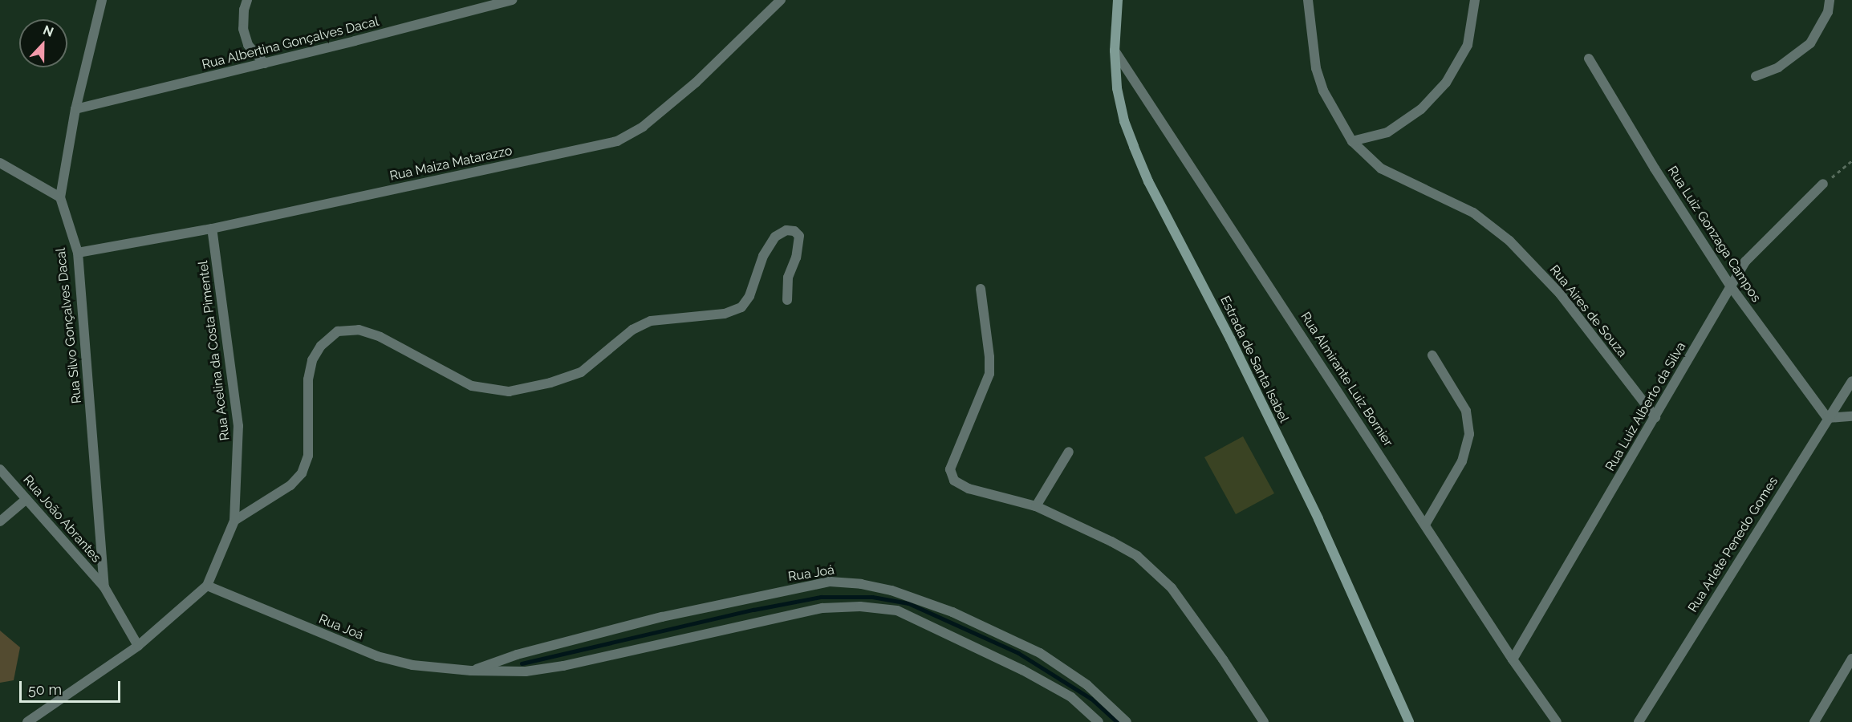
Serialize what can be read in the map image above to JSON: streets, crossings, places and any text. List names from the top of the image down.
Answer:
{
  "streets": {
    "main road": ["Estrada de Santa Isabel"],
    "street": [
      "Rua Albertina Gonçalves Dacal",
      "Rua Maiza Matarazzo",
      "Rua Luiz Gonzaga Campos",
      "Rua Aires de Souza",
      "Rua Silvo Gonçalves Dacal",
      "Rua Acelina da Costa Pimentel",
      "Rua Almirante Luiz Bornier",
      "Rua Luiz Alberto da Silva",
      "Rua João Abrantes",
      "Rua Arlete Penedo Gomes",
      "Rua Joá"
    ]
  },
  "crossings": [
    ["Rua Albertina Gonçalves Dacal", "Rua Silvo Gonçalves Dacal"],
    ["Rua Maiza Matarazzo", "Rua Silvo Gonçalves Dacal"],
    ["Rua Maiza Matarazzo", "Rua Acelina da Costa Pimentel"],
    ["Rua Luiz Gonzaga Campos", "Rua Luiz Alberto da Silva"],
    ["Rua Luiz Gonzaga Campos", "Rua Arlete Penedo Gomes"],
    ["Rua Aires de Souza", "Rua Luiz Alberto da Silva"],
    ["Rua Silvo Gonçalves Dacal", "Rua Acelina da Costa Pimentel"],
    ["Rua Silvo Gonçalves Dacal", "Rua João Abrantes"],
    ["Rua Acelina da Costa Pimentel", "Rua Joá"],
    ["Estrada de Santa Isabel", "Rua Almirante Luiz Bornier"],
    ["Rua Almirante Luiz Bornier", "Rua Luiz Alberto da Silva"]
  ],
  "scale_bar": "50 m",
  "north": "top"
}
